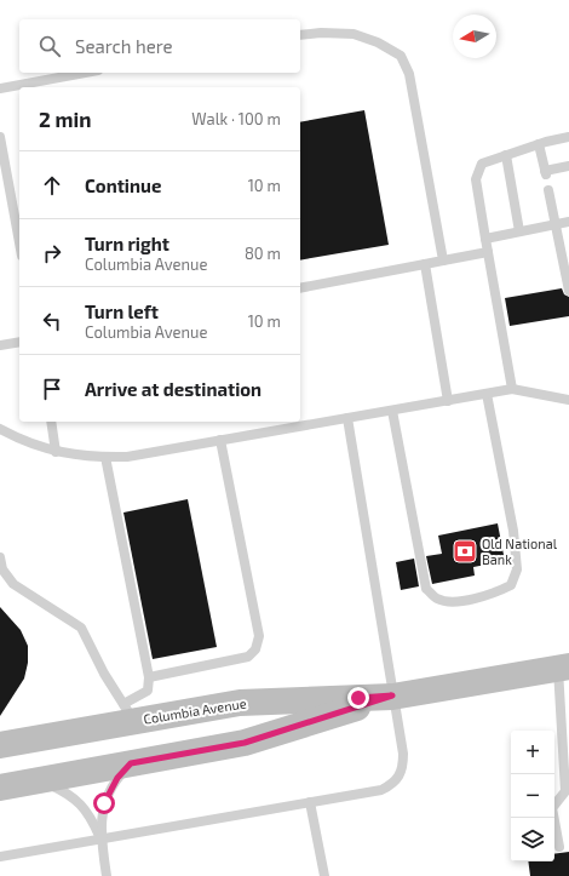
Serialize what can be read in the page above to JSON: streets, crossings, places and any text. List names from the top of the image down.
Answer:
{
  "streets": {
    "street": ["Columbia Avenue"]
  },
  "places": {
    "bank": ["Old National Bank"]
  },
  "north": "left",
  "page": {
    "search": "Search here",
    "heading": ["2 min", "Walk · 100 m"],
    "list": [
      ["Continue", "10 m"],
      ["Turn right", "Columbia Avenue", "80 m"],
      ["Turn left", "Columbia Avenue", "10 m"],
      "Arrive at destination"
    ],
    "map_buttons": ["+", "−"]
  }
}
